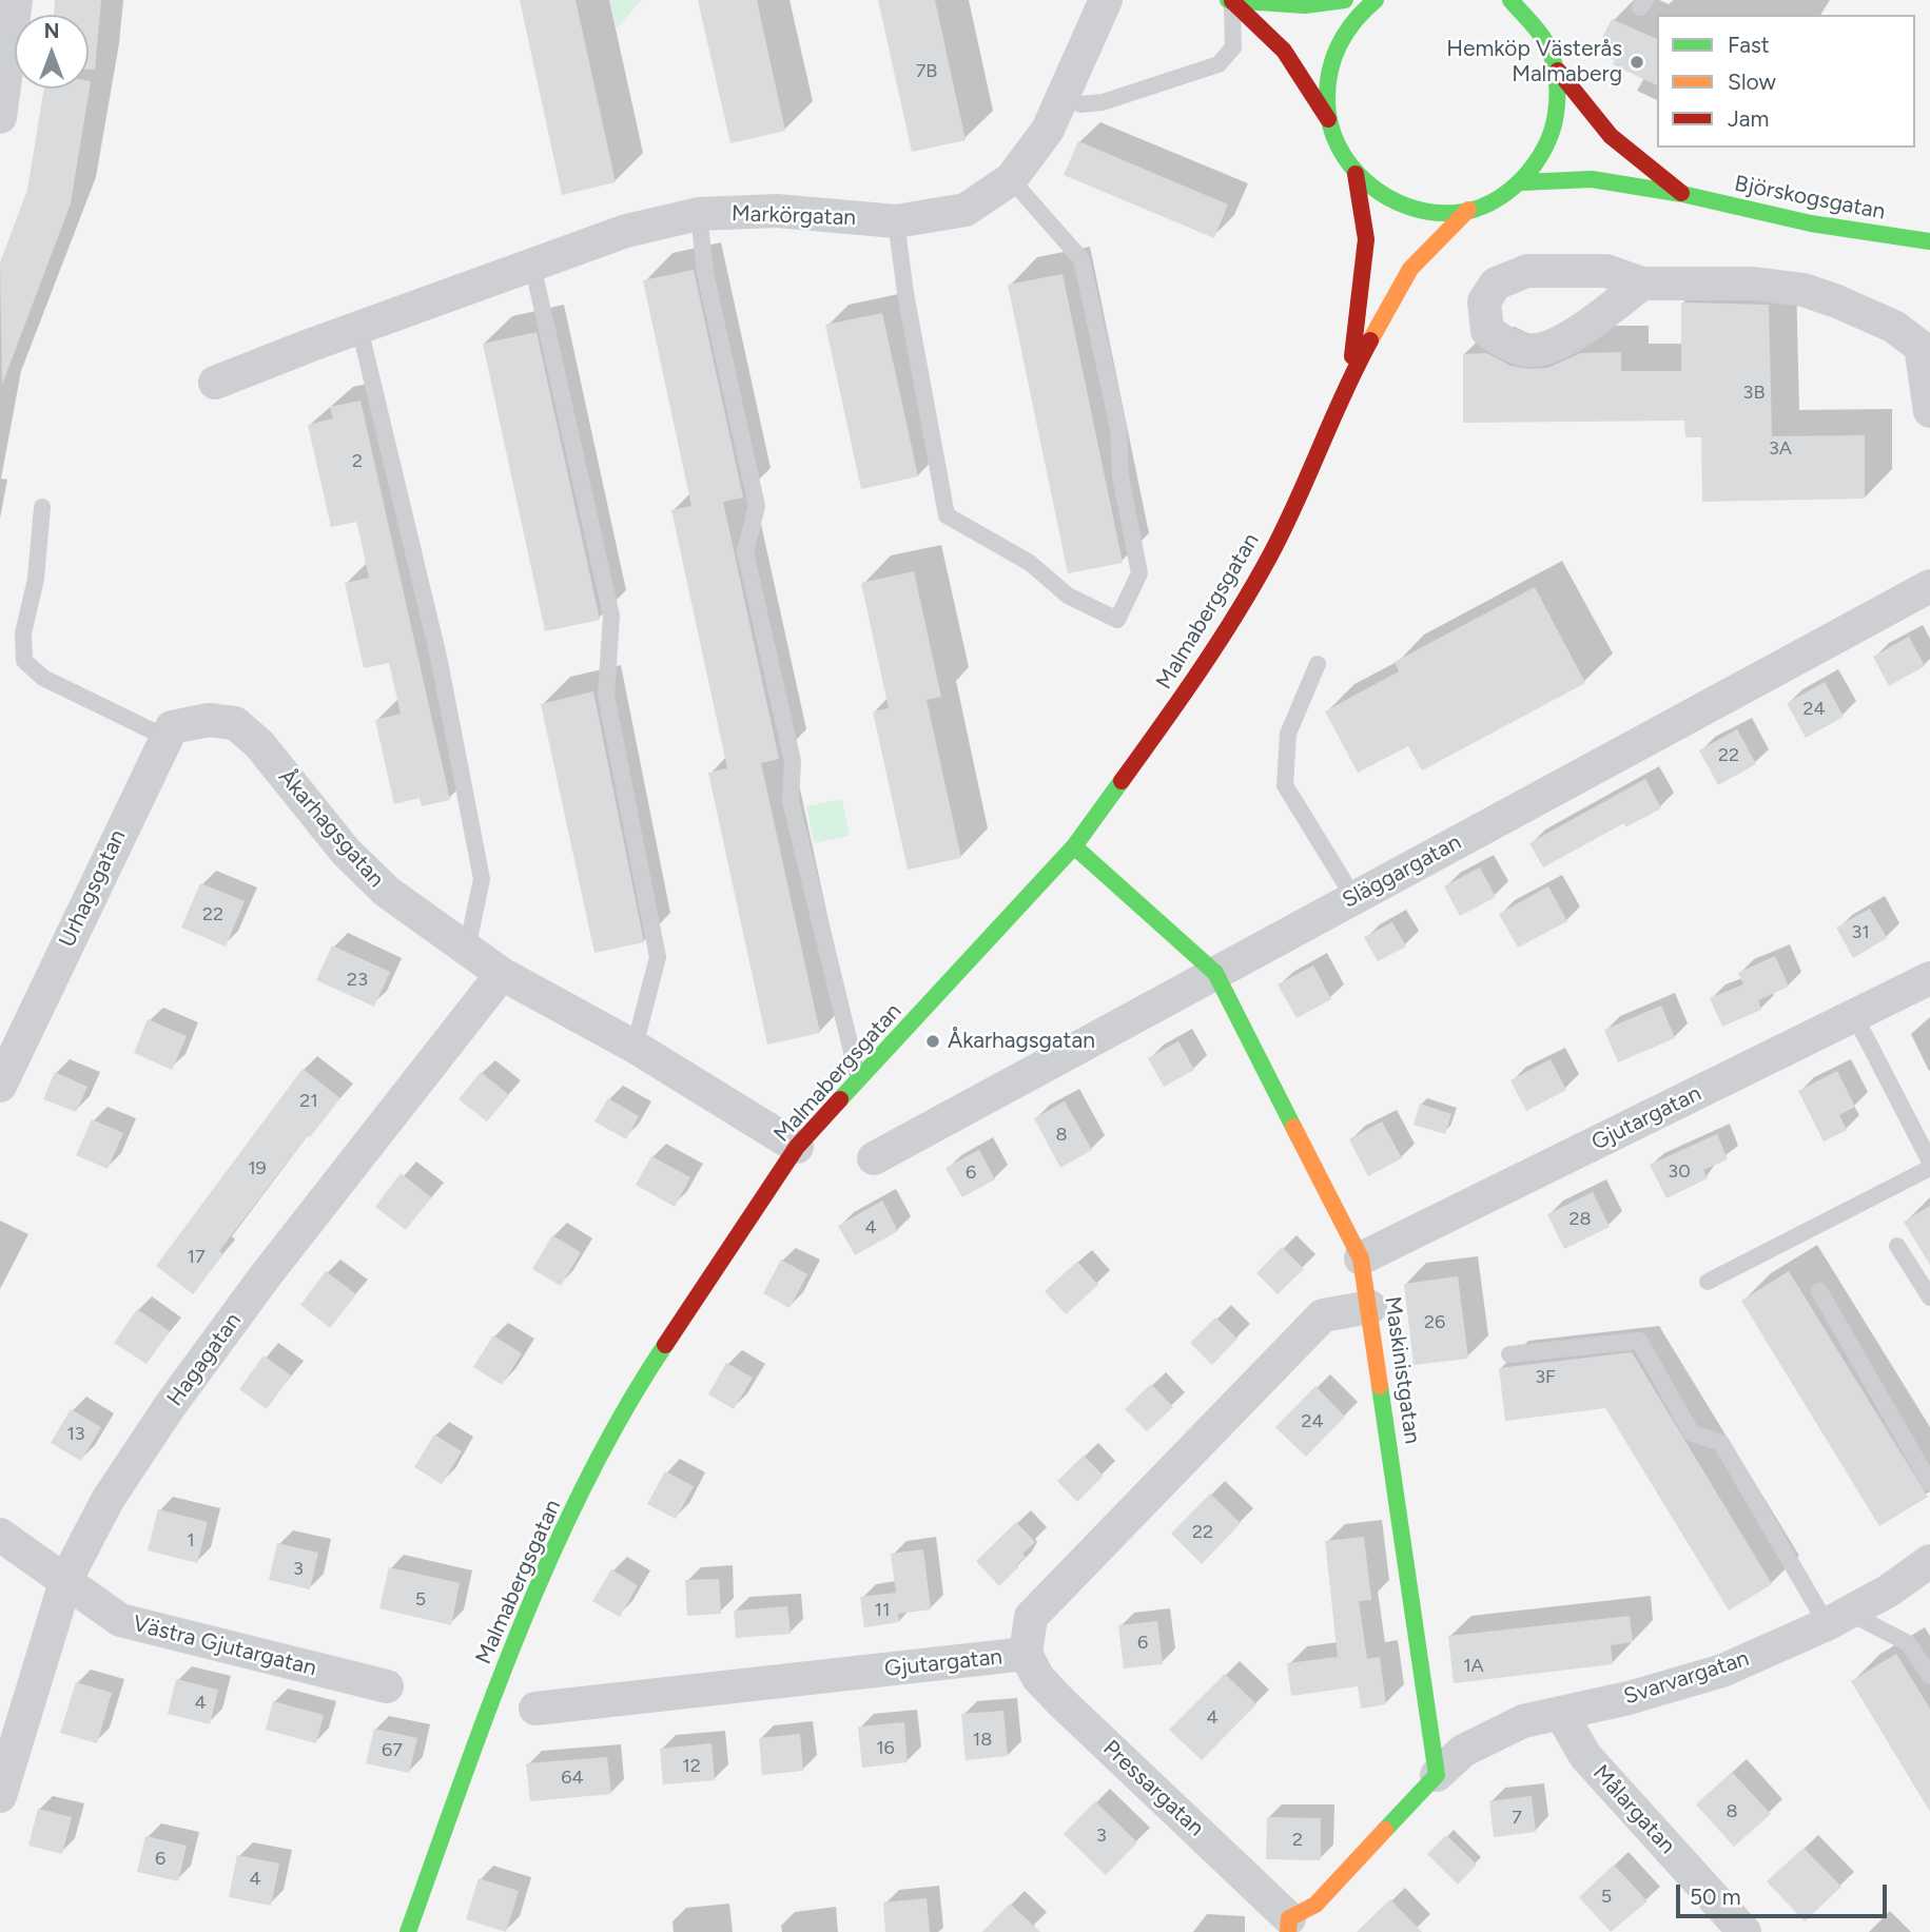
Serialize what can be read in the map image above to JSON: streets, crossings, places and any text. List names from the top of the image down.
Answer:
{
  "streets": {
    "main road": ["Björskogsgatan", "Malmabergsgatan", "Maskinistgatan"],
    "street": [
      "Markörgatan",
      "Åkarhagsgatan",
      "Släggargatan",
      "Urhagsgatan",
      "Gjutargatan",
      "Hagagatan",
      "Västra Gjutargatan",
      "Svarvargatan",
      "Pressargatan",
      "Målargatan"
    ]
  },
  "crossings": [
    ["Malmabergsgatan", "Åkarhagsgatan"],
    ["Malmabergsgatan", "Maskinistgatan"],
    ["Åkarhagsgatan", "Urhagsgatan"],
    ["Åkarhagsgatan", "Hagagatan"],
    ["Släggargatan", "Maskinistgatan"],
    ["Gjutargatan", "Maskinistgatan"],
    ["Gjutargatan", "Pressargatan"],
    ["Hagagatan", "Västra Gjutargatan"],
    ["Maskinistgatan", "Svarvargatan"],
    ["Svarvargatan", "Målargatan"]
  ],
  "places": ["Hemköp Västerås Malmaberg", "Åkarhagsgatan"],
  "house_numbers": [
    "7B",
    "3B",
    "3A",
    "2",
    "24",
    "22",
    "22",
    "31",
    "23",
    "21",
    "8",
    "19",
    "30",
    "6",
    "28",
    "4",
    "17",
    "26",
    "3F",
    "24",
    "13",
    "22",
    "1",
    "3",
    "5",
    "11",
    "6",
    "1A",
    "4",
    "4",
    "18",
    "16",
    "67",
    "12",
    "64",
    "8",
    "7",
    "3",
    "2",
    "6",
    "4",
    "5"
  ],
  "legend": ["Fast", "Slow", "Jam"],
  "scale_bar": "50 m",
  "north": "top"
}
